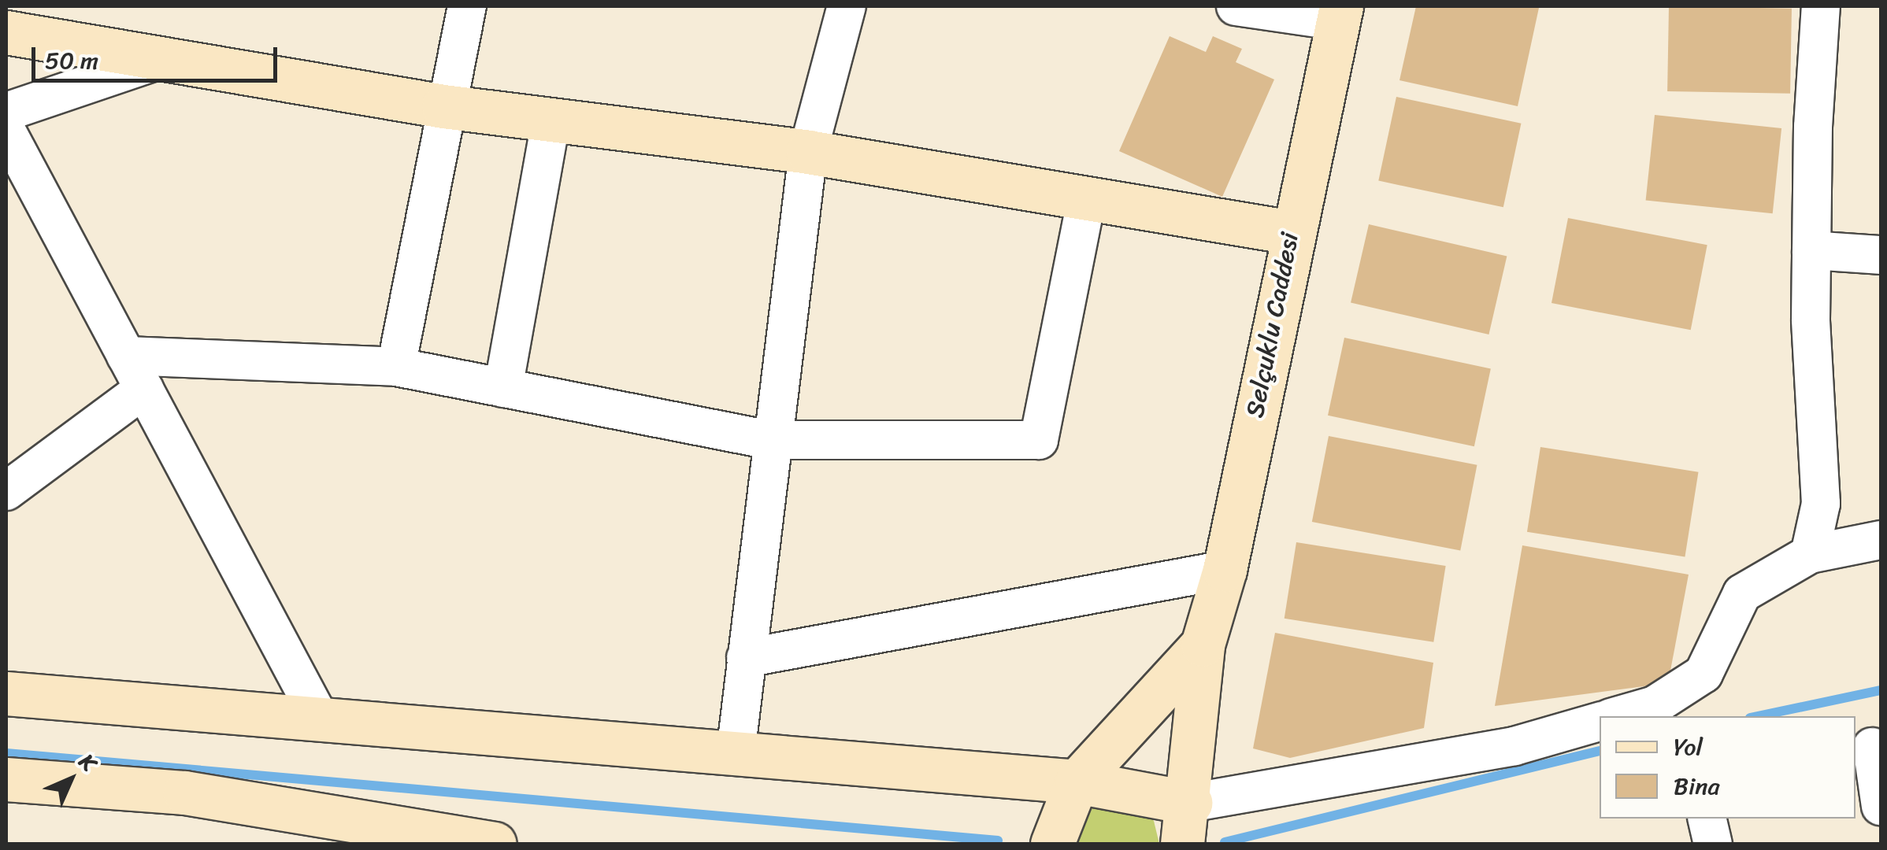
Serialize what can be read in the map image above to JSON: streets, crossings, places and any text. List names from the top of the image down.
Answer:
{
  "streets": {
    "main road": ["Selçuklu Caddesi"]
  },
  "legend": ["Yol", "Bina"],
  "scale_bar": "50 m",
  "north": "top right"
}
